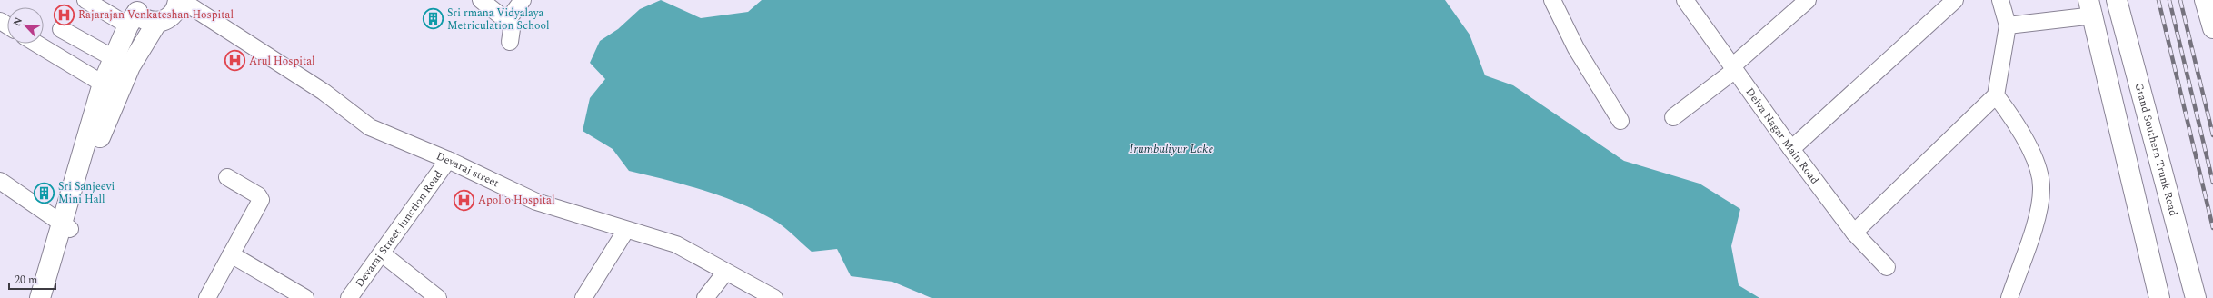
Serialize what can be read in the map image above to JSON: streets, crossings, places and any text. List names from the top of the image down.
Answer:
{
  "streets": {
    "main road": ["Grand Southern Trunk Road"],
    "street": ["Deiva Nagar Main Road", "Devaraj street", "Devaraj Street Junction Road"]
  },
  "crossings": [
    ["Devaraj street", "Devaraj Street Junction Road"]
  ],
  "water": ["Irumbuliyur Lake"],
  "places": {
    "hospital": ["Rajarajan Venkateshan Hospital", "Arul Hospital", "Apollo Hospital"],
    "building": ["Sri rmana Vidyalaya Metriculation School", "Sri Sanjeevi Mini Hall"]
  },
  "scale_bar": "20 m",
  "north": "top left"
}
